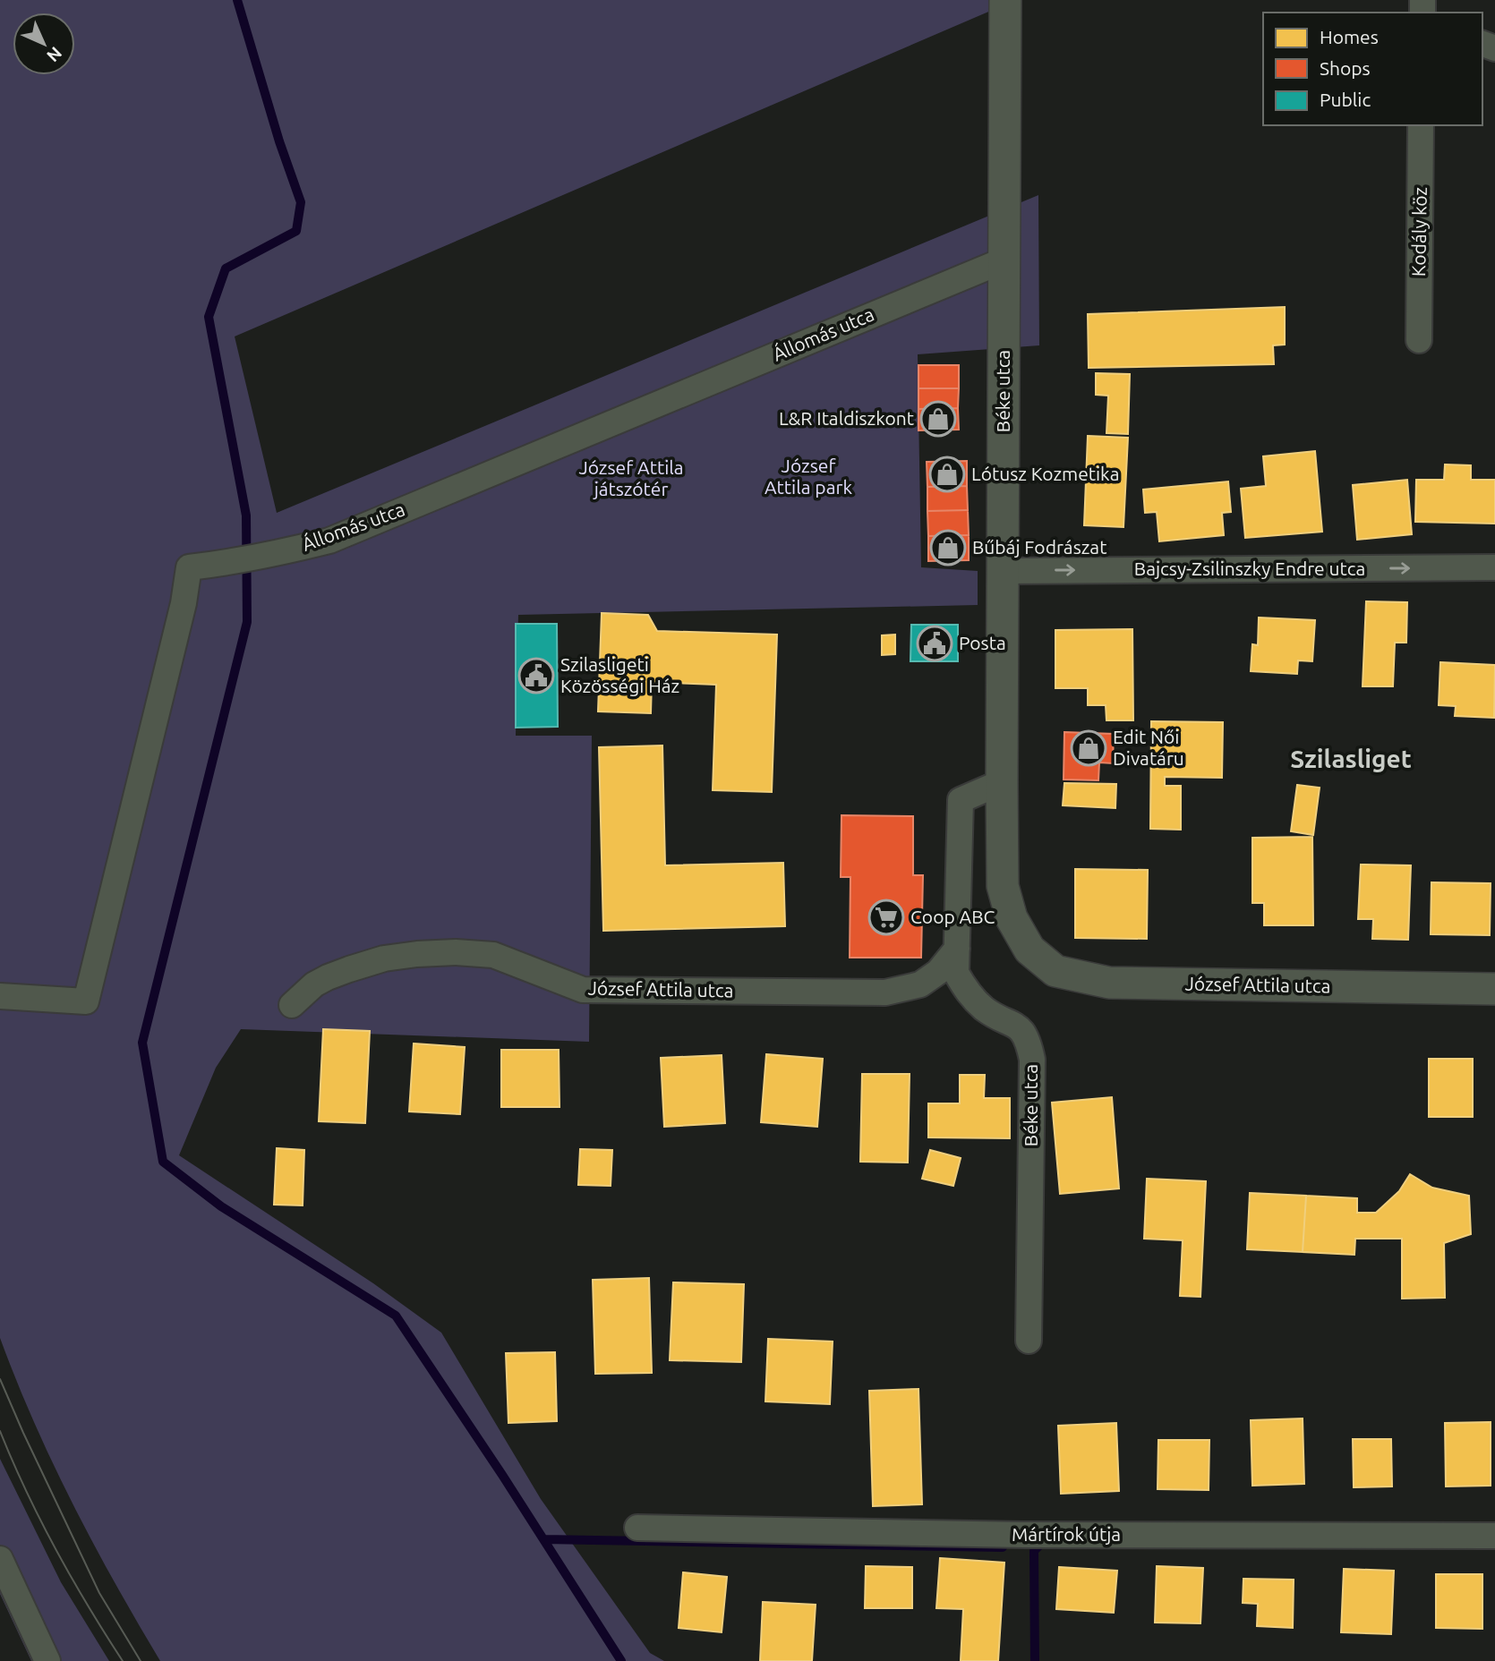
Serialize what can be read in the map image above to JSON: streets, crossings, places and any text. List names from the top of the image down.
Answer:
{
  "streets": {
    "street": [
      "Kodály köz",
      "Állomás utca",
      "Béke utca",
      "Bajcsy-Zsilinszky Endre utca",
      "József Attila utca",
      "Mártírok útja"
    ]
  },
  "crossings": [
    ["Állomás utca", "Béke utca"],
    ["Béke utca", "Bajcsy-Zsilinszky Endre utca"],
    ["Béke utca", "József Attila utca"]
  ],
  "one_way": ["Bajcsy-Zsilinszky Endre utca"],
  "districts": ["Szilasliget"],
  "parks": ["József Attila park", "József Attila játszótér"],
  "places": {
    "shop": [
      "L&R Italdiszkont",
      "Lótusz Kozmetika",
      "Bűbáj Fodrászat",
      "Edit Női Divatáru"
    ],
    "public building": ["Posta", "Szilasligeti Közösségi Ház"],
    "supermarket": ["Coop ABC"]
  },
  "legend": ["Homes", "Shops", "Public"],
  "north": "bottom right"
}
